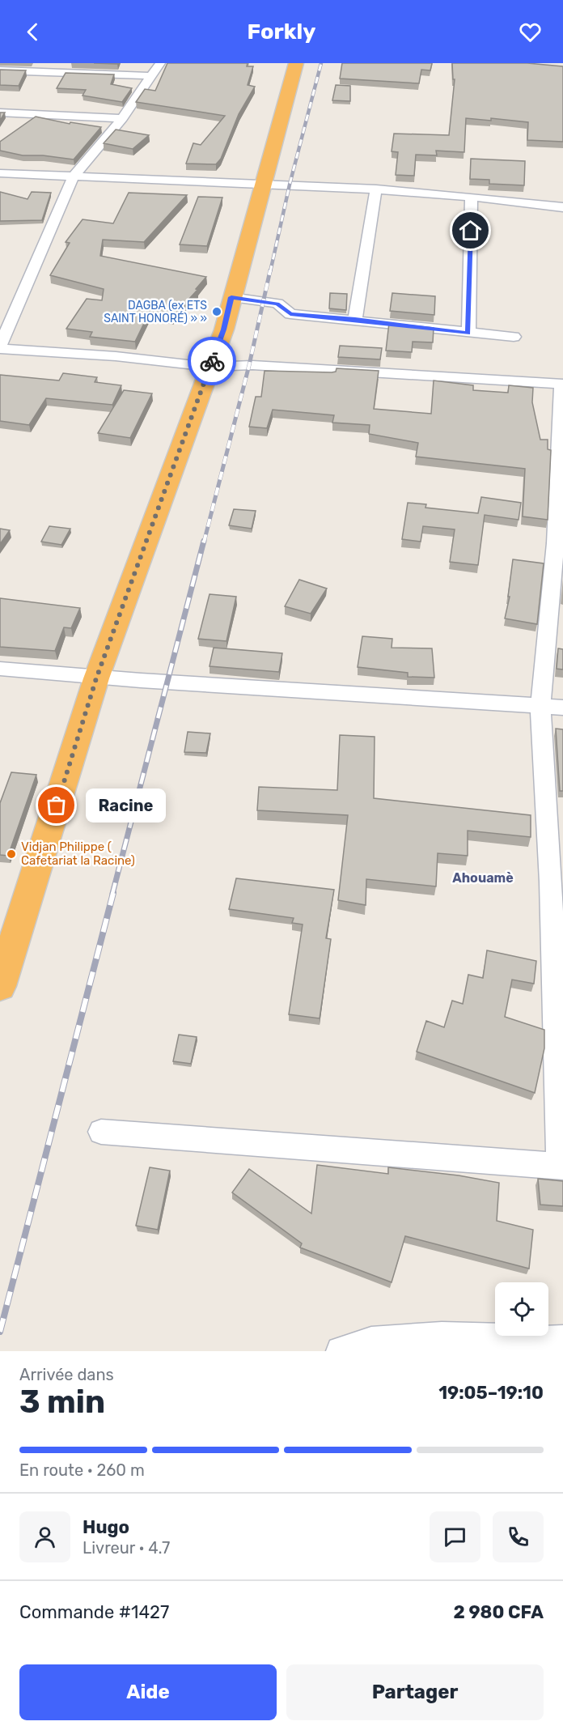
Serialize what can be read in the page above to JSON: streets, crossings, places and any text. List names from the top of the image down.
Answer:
{
  "districts": ["Ahouamè"],
  "places": ["DAGBA (ex ETS SAINT HONORÉ) » »", "Racine", "Vidjan Philippe ( Cafetariat la Racine)"],
  "page": {
    "header": "Forkly",
    "bubble": "Racine",
    "heading": ["3 min", "Arrivée dans", "19:05–19:10"],
    "panel": [
      "Hugo",
      "Livreur · 4.7",
      "Commande #1427",
      "2 980 CFA"
    ],
    "bar": "En route · 260 m",
    "buttons": ["Aide", "Partager"]
  }
}
